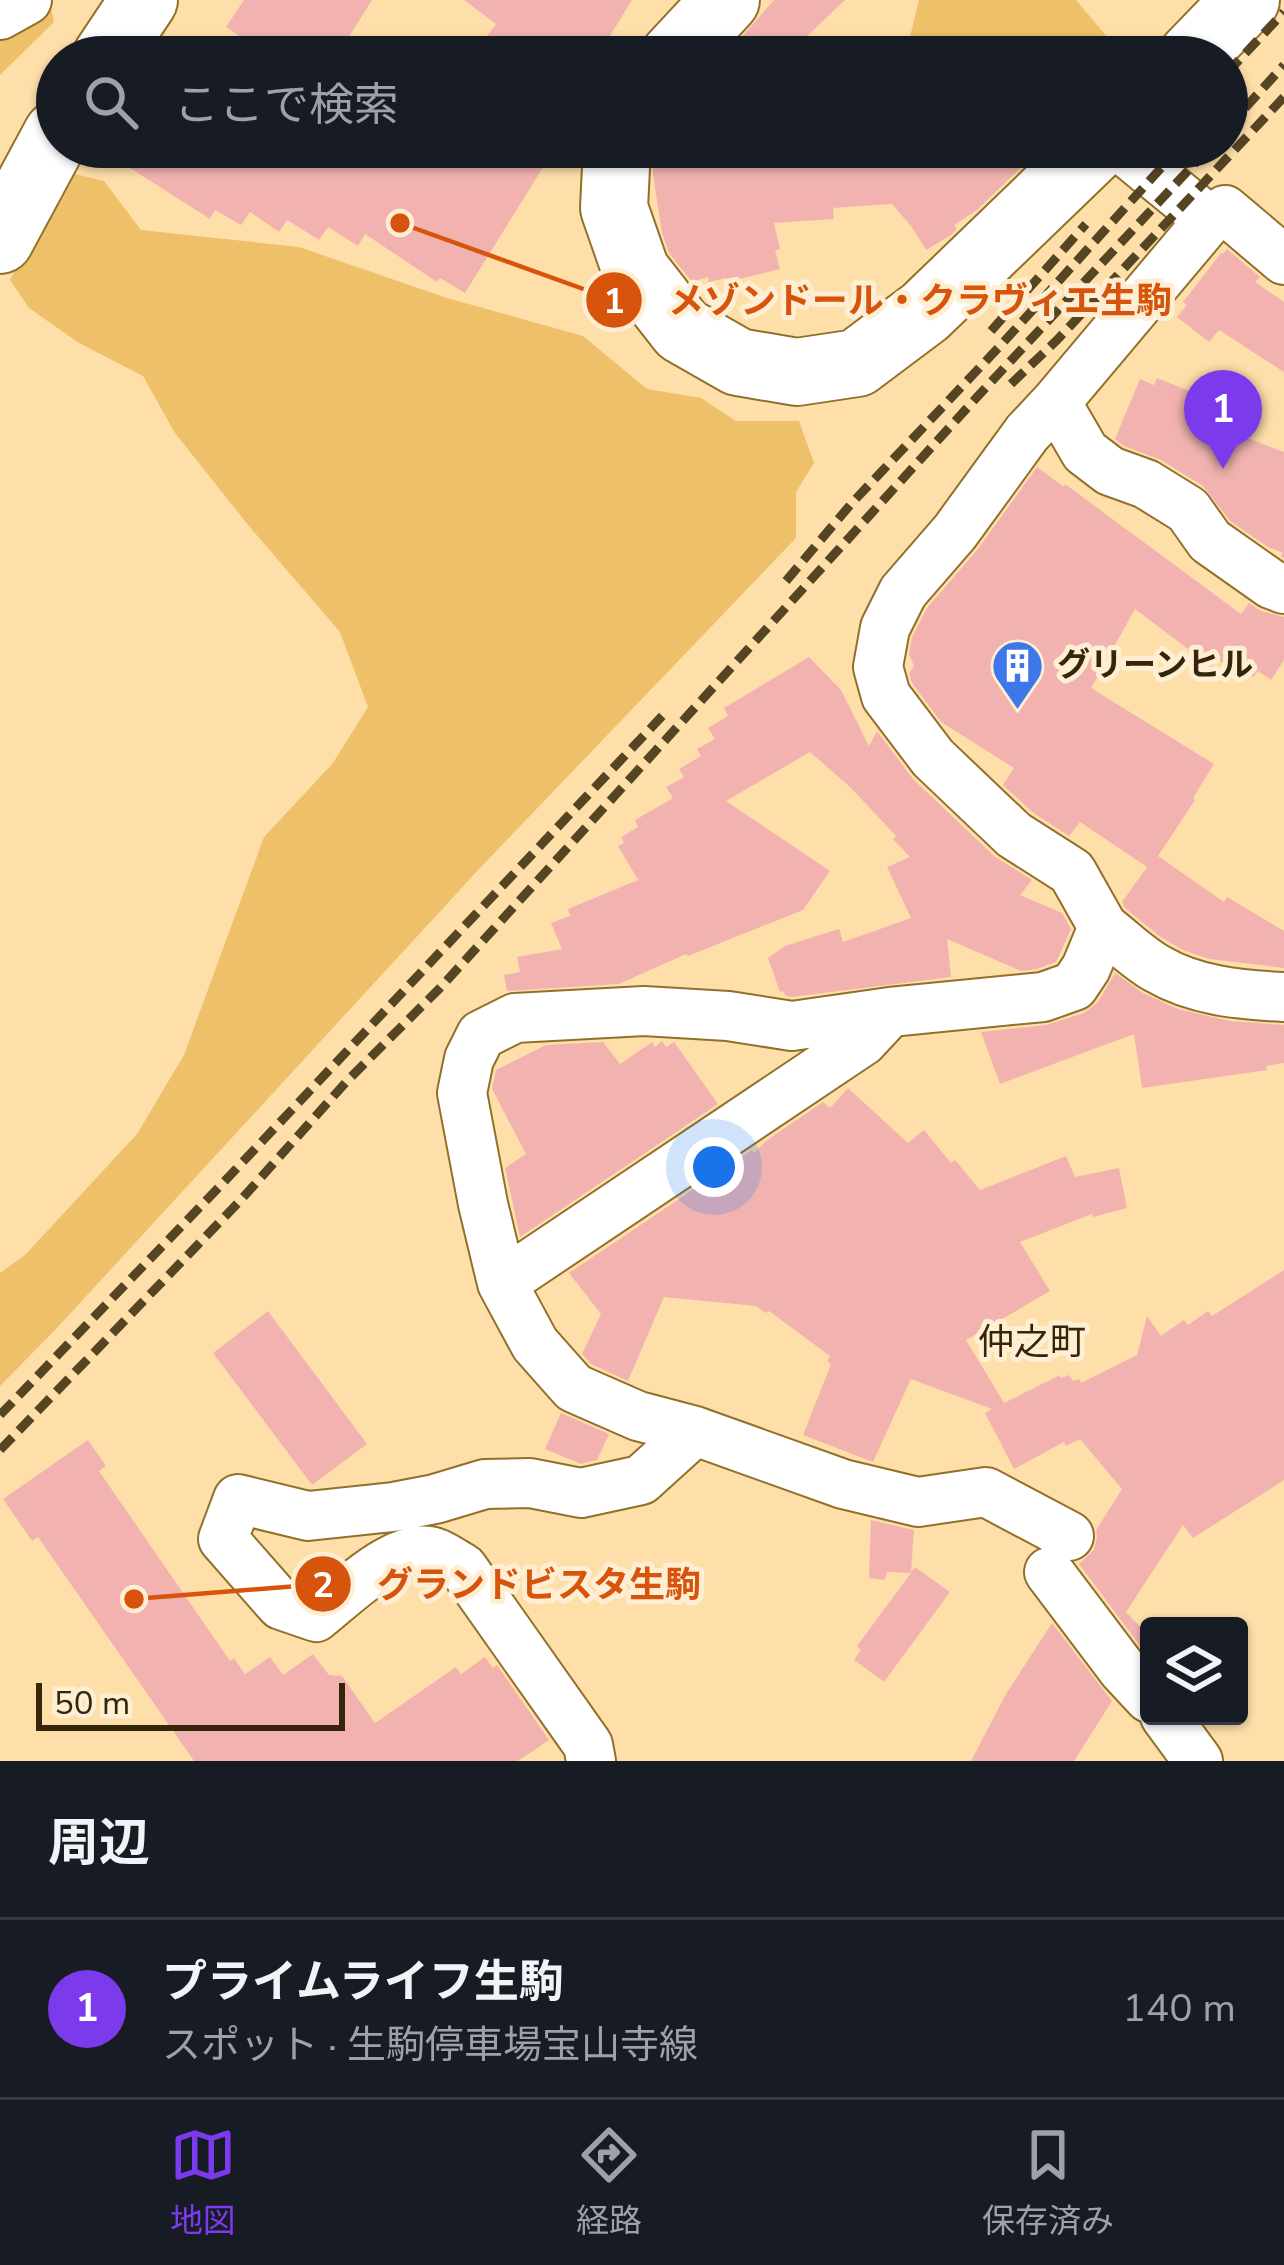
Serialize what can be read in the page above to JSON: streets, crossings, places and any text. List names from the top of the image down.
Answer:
{
  "districts": ["仲之町"],
  "places": {
    "other": ["メゾンドール・クラヴィエ生駒", "グランドビスタ生駒"],
    "building": ["グリーンヒル"]
  },
  "scale_bar": "50 m",
  "page": {
    "search": "ここで検索",
    "pins": "1",
    "scale": "50 m",
    "heading": "周辺",
    "list": [
      {
        "mark": "1",
        "name": "プライムライフ生駒",
        "note": "スポット · 生駒停車場宝山寺線",
        "value": "140 m"
      }
    ],
    "nav": ["地図", "経路", "保存済み"]
  }
}
